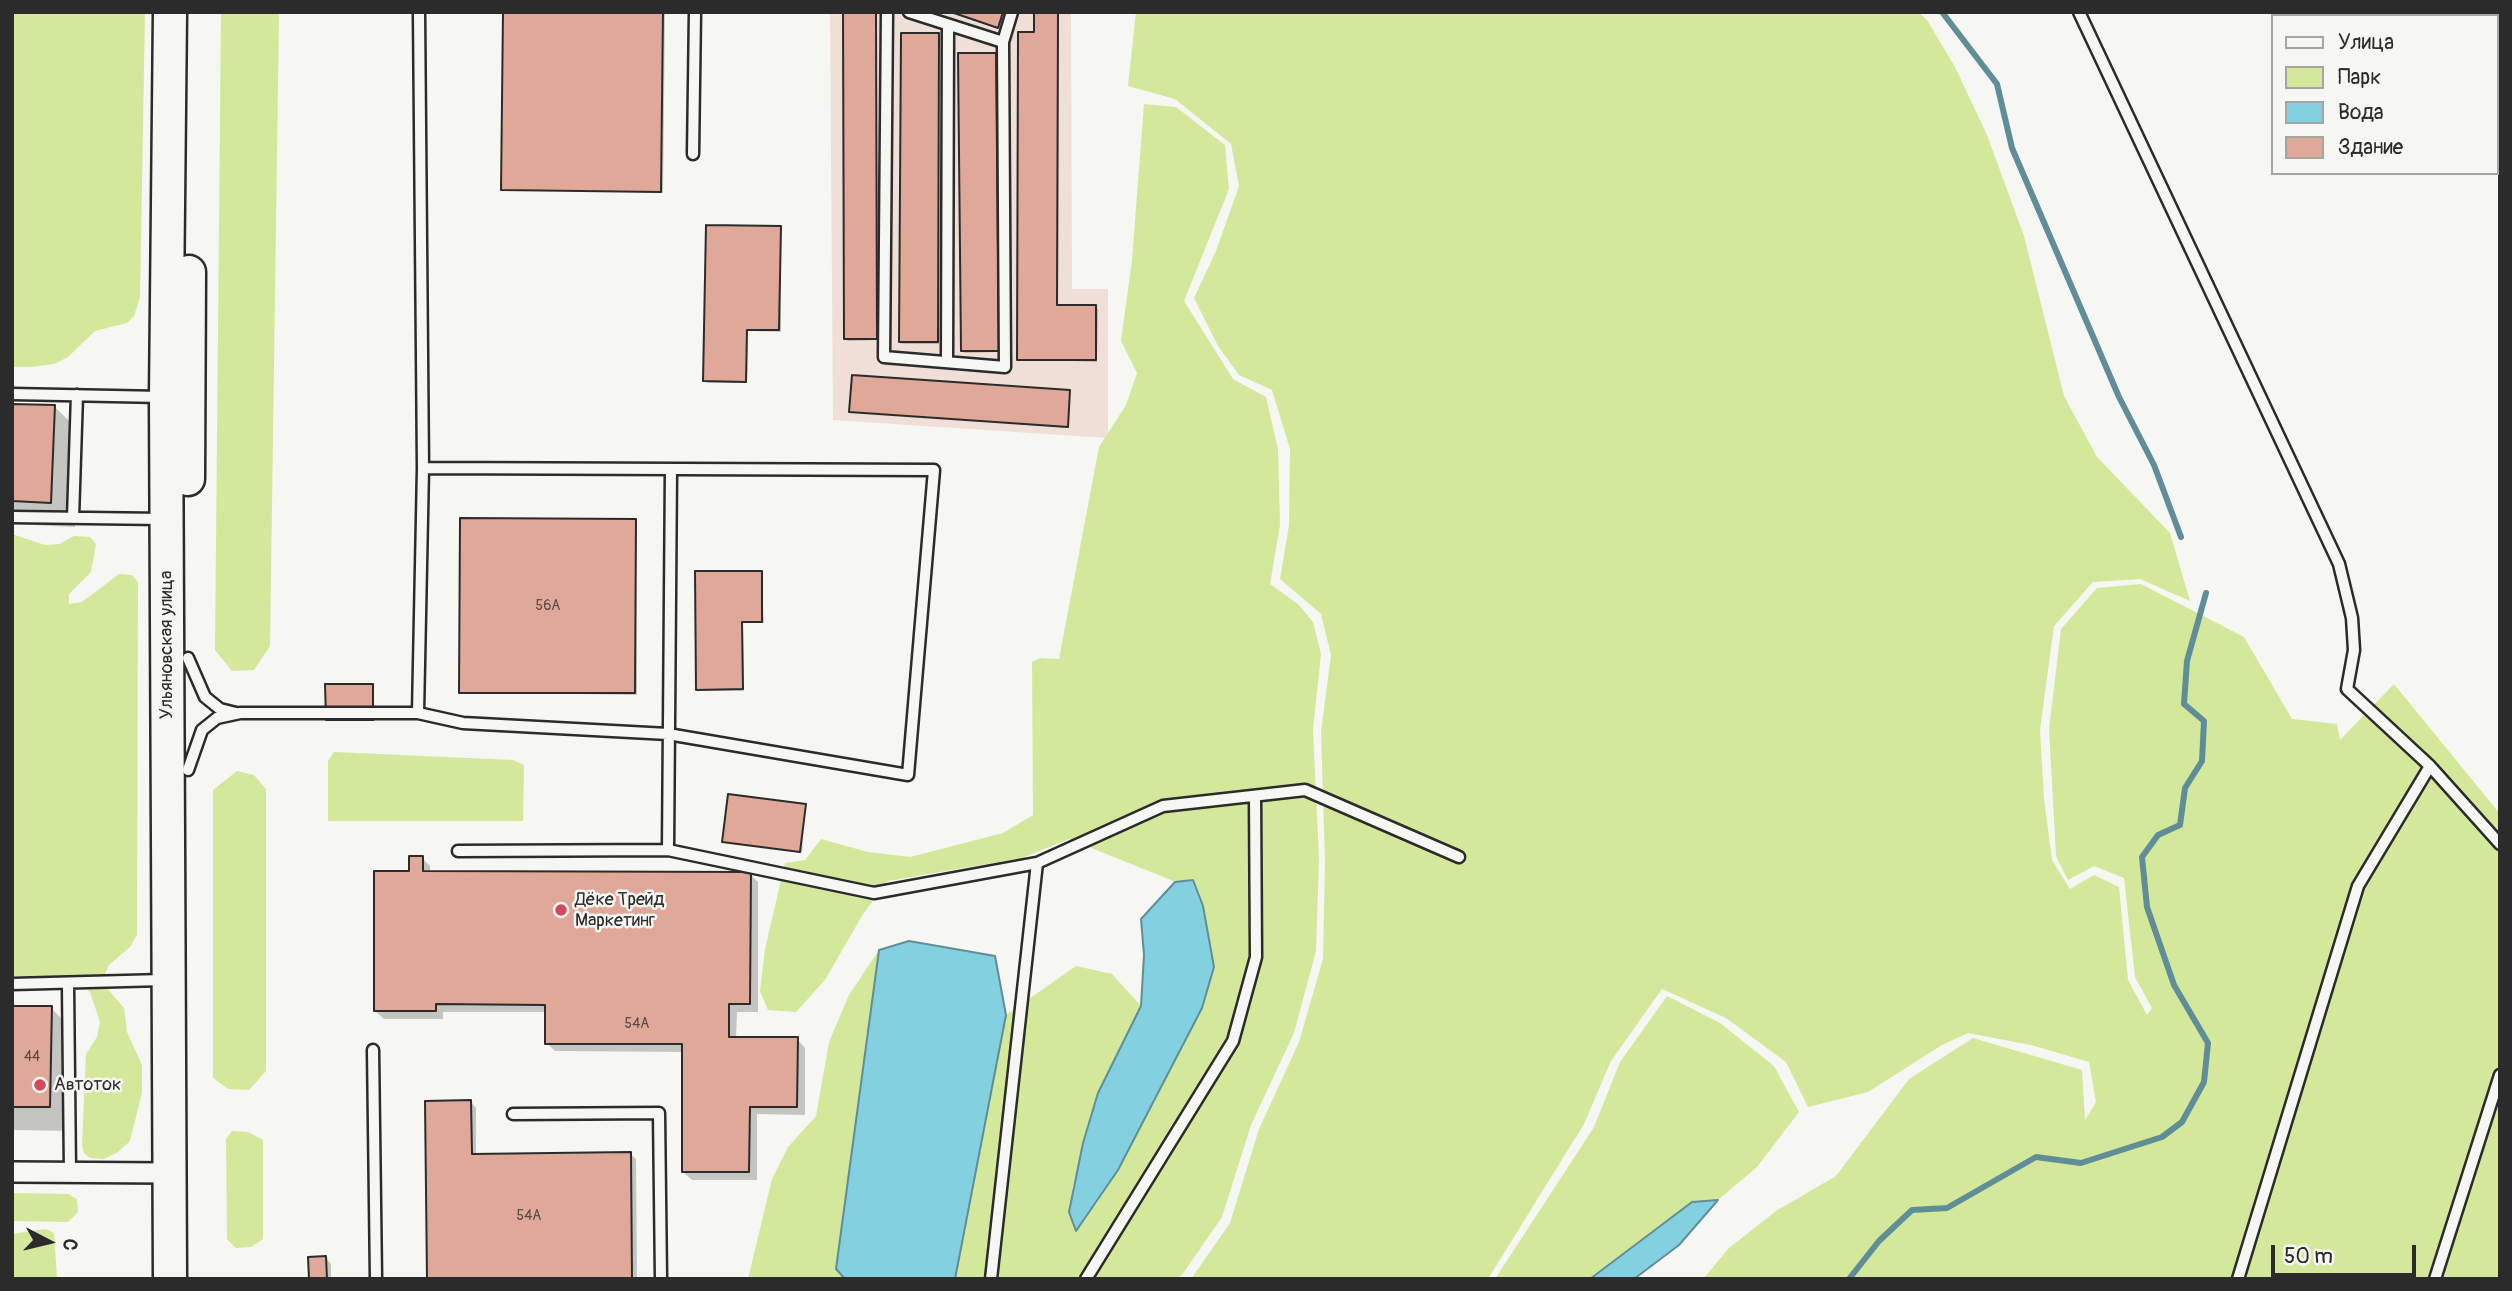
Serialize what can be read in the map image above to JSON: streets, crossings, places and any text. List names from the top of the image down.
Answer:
{
  "streets": {
    "highway": ["Ульяновская улица"]
  },
  "places": ["Дёке Трейд Маркетинг", "Автоток"],
  "house_numbers": [
    "56А",
    "54А",
    "44",
    "54А"
  ],
  "legend": [
    "Улица",
    "Парк",
    "Вода",
    "Здание"
  ],
  "scale_bar": "50 m",
  "north": "right"
}
